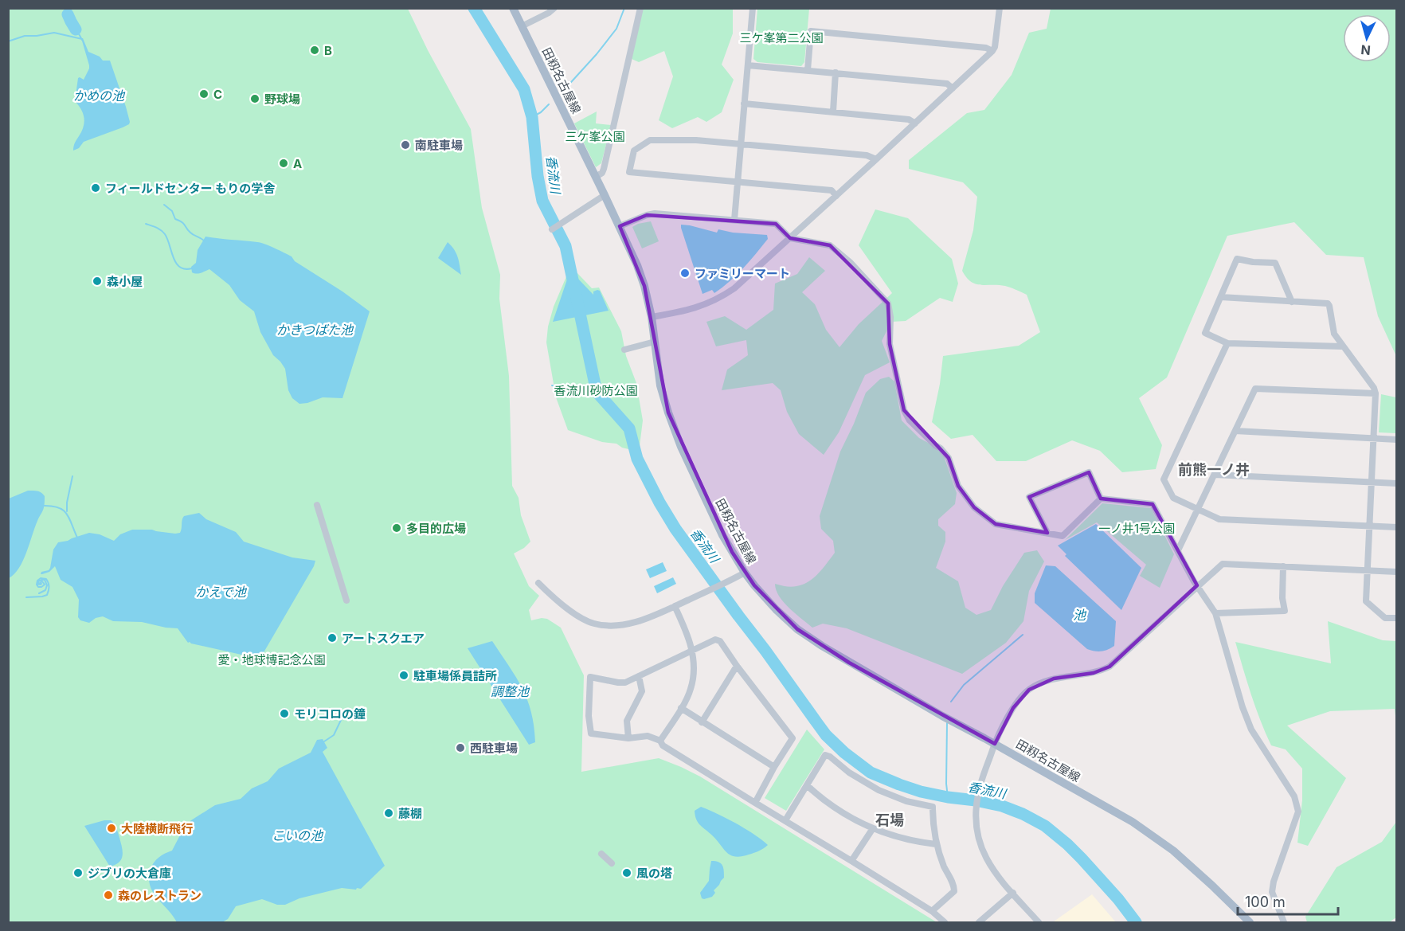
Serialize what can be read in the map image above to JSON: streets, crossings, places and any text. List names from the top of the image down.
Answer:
{
  "streets": {
    "main road": ["田籾名古屋線"]
  },
  "districts": ["前熊一ノ井", "石場"],
  "water": [
    "かめの池",
    "香流川",
    "かきつばた池",
    "かえで池",
    "池",
    "調整池",
    "こいの池"
  ],
  "parks": [
    "三ケ峯第二公園",
    "三ケ峯公園",
    "香流川砂防公園",
    "一ノ井1号公園",
    "愛・地球博記念公園"
  ],
  "places": [
    "B",
    "C",
    "野球場",
    "南駐車場",
    "A",
    "フィールドセンター もりの学舎",
    "ファミリーマート",
    "森小屋",
    "多目的広場",
    "アートスクエア",
    "駐車場係員詰所",
    "モリコロの鐘",
    "西駐車場",
    "藤棚",
    "大陸横断飛行",
    "ジブリの大倉庫",
    "風の塔",
    "森のレストラン"
  ],
  "scale_bar": "100 m",
  "north": "bottom"
}
